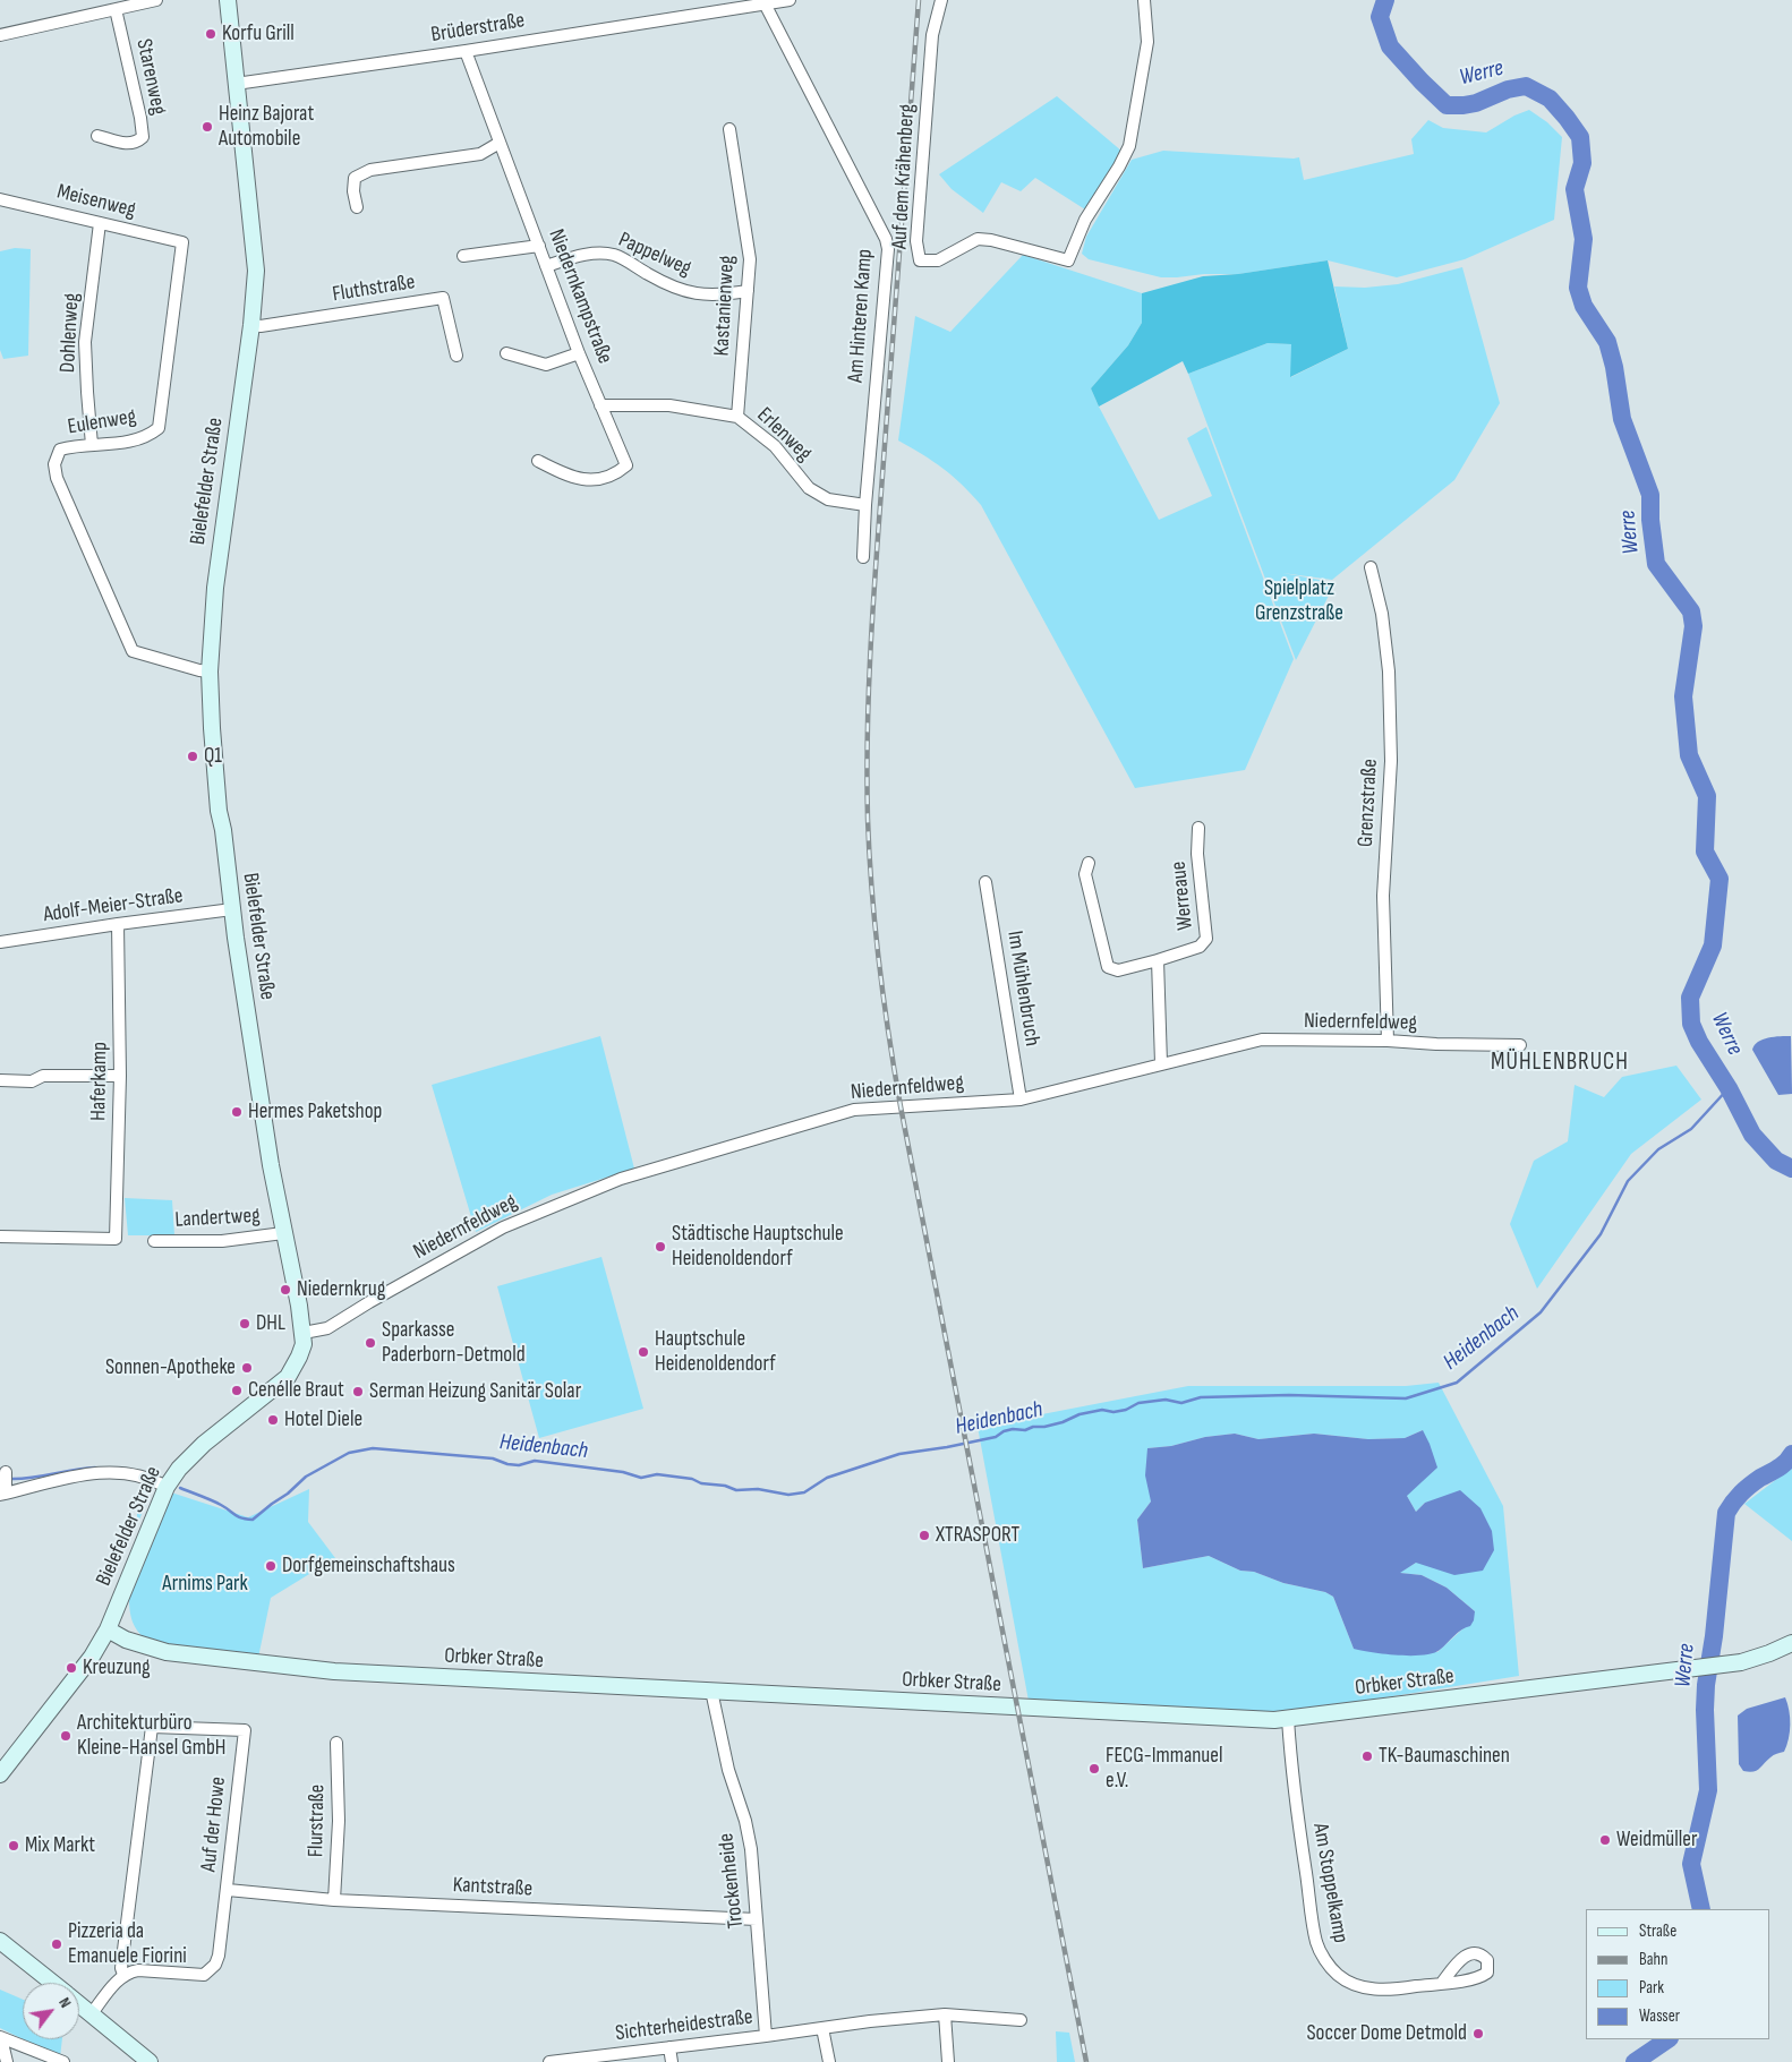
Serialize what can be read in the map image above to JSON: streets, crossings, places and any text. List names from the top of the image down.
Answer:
{
  "streets": {
    "main road": ["Bielefelder Straße", "Orbker Straße"],
    "street": [
      "Brüderstraße",
      "Starenweg",
      "Auf dem Krähenberg",
      "Meisenweg",
      "Pappelweg",
      "Fluthstraße",
      "Niedernkampstraße",
      "Kastanienweg",
      "Am Hinteren Kamp",
      "Dohlenweg",
      "Eulenweg",
      "Erlenweg",
      "Grenzstraße",
      "Werreaue",
      "Adolf-Meier-Straße",
      "Im Mühlenbruch",
      "Niedernfeldweg",
      "Haferkamp",
      "Landertweg",
      "Flurstraße",
      "Auf der Howe",
      "Trockenheide",
      "Am Stoppelkamp",
      "Kantstraße",
      "Sichterheidestraße"
    ]
  },
  "crossings": [
    ["Brüderstraße", "Niedernkampstraße"],
    ["Brüderstraße", "Am Hinteren Kamp"],
    ["Brüderstraße", "Bielefelder Straße"],
    ["Meisenweg", "Dohlenweg"],
    ["Meisenweg", "Eulenweg"],
    ["Pappelweg", "Niedernkampstraße"],
    ["Pappelweg", "Kastanienweg"],
    ["Fluthstraße", "Bielefelder Straße"],
    ["Niedernkampstraße", "Erlenweg"],
    ["Kastanienweg", "Erlenweg"],
    ["Am Hinteren Kamp", "Erlenweg"],
    ["Dohlenweg", "Eulenweg"],
    ["Eulenweg", "Bielefelder Straße"],
    ["Bielefelder Straße", "Adolf-Meier-Straße"],
    ["Bielefelder Straße", "Niedernfeldweg"],
    ["Bielefelder Straße", "Landertweg"],
    ["Bielefelder Straße", "Orbker Straße"],
    ["Grenzstraße", "Niedernfeldweg"],
    ["Adolf-Meier-Straße", "Haferkamp"],
    ["Im Mühlenbruch", "Niedernfeldweg"],
    ["Orbker Straße", "Trockenheide"],
    ["Orbker Straße", "Am Stoppelkamp"],
    ["Flurstraße", "Kantstraße"],
    ["Auf der Howe", "Kantstraße"],
    ["Trockenheide", "Kantstraße"],
    ["Trockenheide", "Sichterheidestraße"]
  ],
  "districts": ["MÜHLENBRUCH"],
  "water": ["Werre", "Heidenbach"],
  "parks": ["Spielplatz Grenzstraße", "Arnims Park"],
  "places": [
    "Korfu Grill",
    "Heinz Bajorat Automobile",
    "Q1",
    "Hermes Paketshop",
    "Städtische Hauptschule Heidenoldendorf",
    "Niedernkrug",
    "DHL",
    "Sparkasse Paderborn-Detmold",
    "Hauptschule Heidenoldendorf",
    "Sonnen-Apotheke",
    "Cenélle Braut",
    "Serman Heizung Sanitär Solar",
    "Hotel Diele",
    "XTRASPORT",
    "Dorfgemeinschaftshaus",
    "Kreuzung",
    "Architekturbüro Kleine-Hansel GmbH",
    "TK-Baumaschinen",
    "FECG-Immanuel e.V.",
    "Weidmüller",
    "Mix Markt",
    "Pizzeria da Emanuele Fiorini",
    "Soccer Dome Detmold"
  ],
  "legend": [
    "Straße",
    "Bahn",
    "Park",
    "Wasser"
  ],
  "north": "top right"
}
